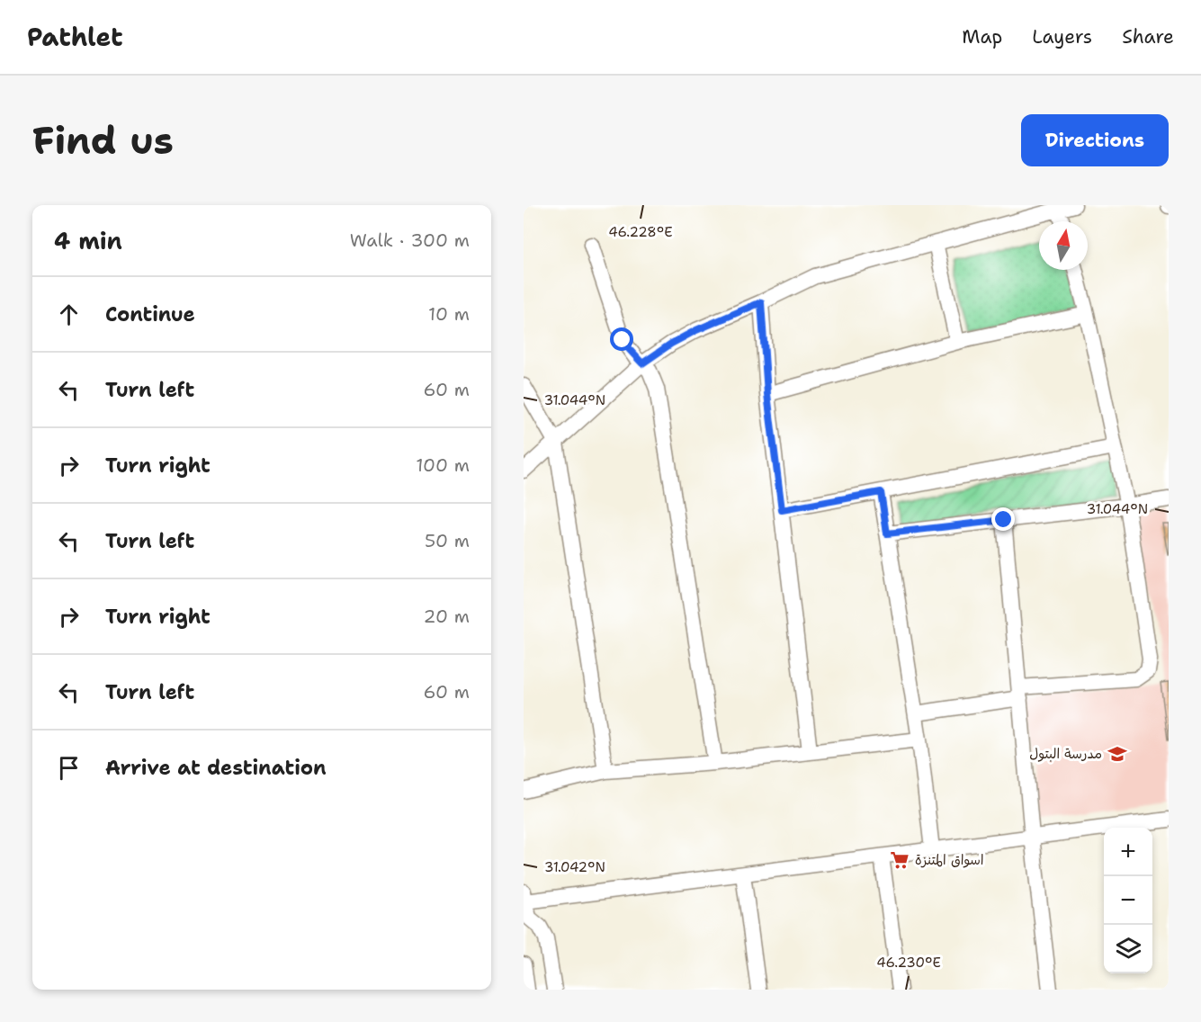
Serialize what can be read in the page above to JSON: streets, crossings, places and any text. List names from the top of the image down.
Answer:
{
  "places": {
    "school or university": ["مدرسة البتول"],
    "supermarket": ["اسواق المتنزة"]
  },
  "north": "top",
  "page": {
    "header": "Pathlet",
    "nav": ["Map", "Layers", "Share"],
    "buttons": "Directions",
    "title": "Find us",
    "heading": ["4 min", "Walk · 300 m"],
    "list": [
      ["Continue", "10 m"],
      ["Turn left", "60 m"],
      ["Turn right", "100 m"],
      ["Turn left", "50 m"],
      ["Turn right", "20 m"],
      ["Turn left", "60 m"],
      "Arrive at destination"
    ],
    "map_buttons": ["+", "−"]
  },
  "coordinates": [
    "46.228°E",
    "31.044°N",
    "31.042°N",
    "46.230°E"
  ]
}
